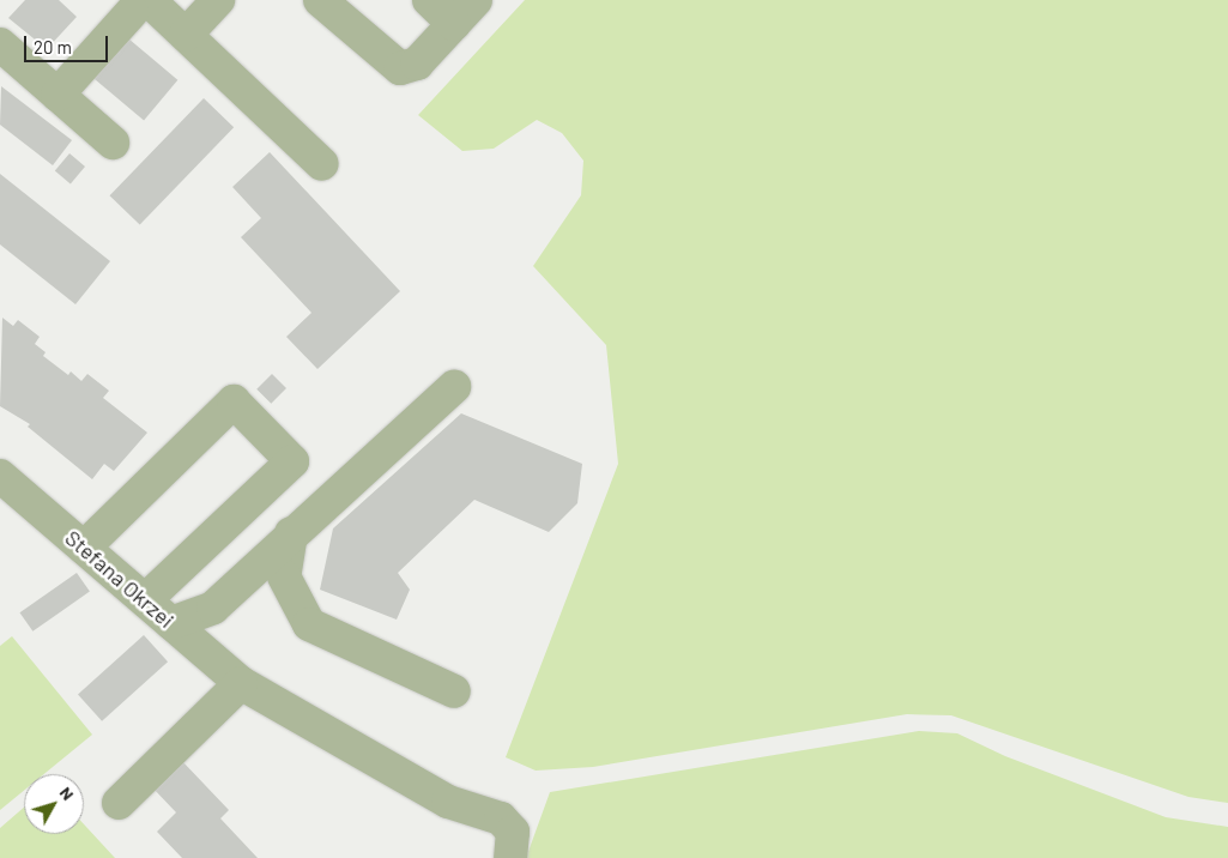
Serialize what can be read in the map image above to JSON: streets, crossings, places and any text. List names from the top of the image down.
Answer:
{
  "streets": {
    "street": ["Stefana Okrzei"]
  },
  "scale_bar": "20 m",
  "north": "top right"
}
